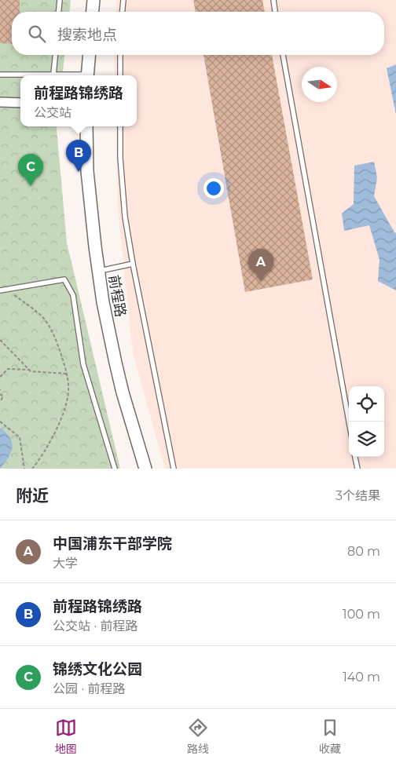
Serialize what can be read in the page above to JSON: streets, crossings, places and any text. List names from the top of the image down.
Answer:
{
  "streets": {
    "street": ["前程路"]
  },
  "north": "right",
  "page": {
    "search": "搜索地点",
    "popup": ["前程路锦绣路", "公交站"],
    "pins": ["B", "C", "A"],
    "heading": ["附近", "3个结果"],
    "list": [
      {
        "mark": "A",
        "name": "中国浦东干部学院",
        "note": "大学",
        "value": "80 m"
      },
      {
        "mark": "B",
        "name": "前程路锦绣路",
        "note": "公交站 · 前程路",
        "value": "100 m"
      },
      {
        "mark": "C",
        "name": "锦绣文化公园",
        "note": "公园 · 前程路",
        "value": "140 m"
      }
    ],
    "nav": ["地图", "路线", "收藏"]
  }
}
